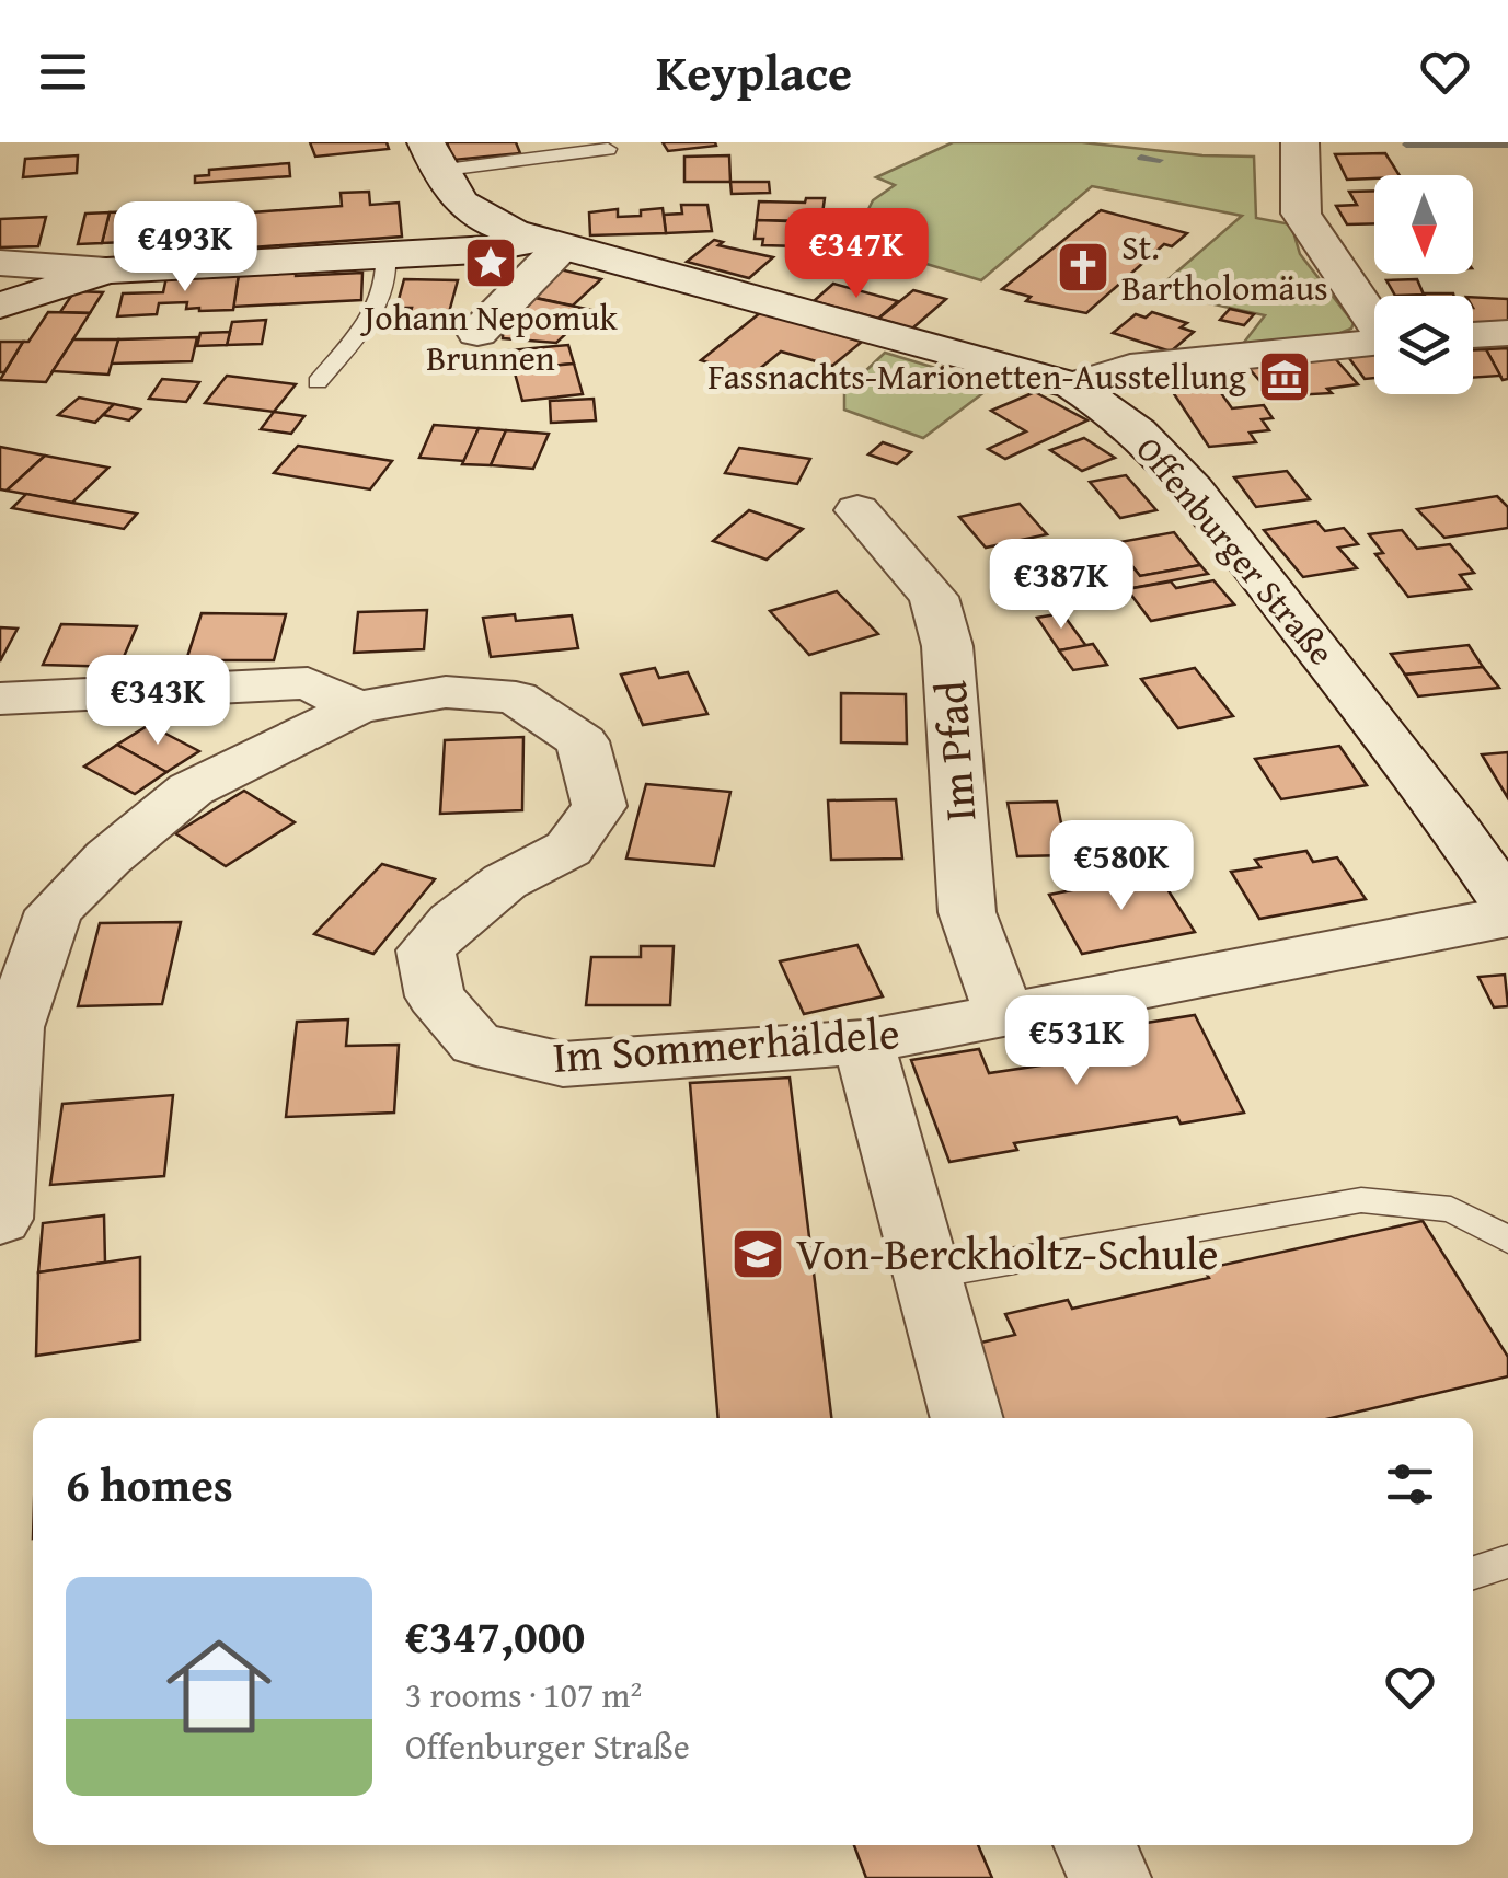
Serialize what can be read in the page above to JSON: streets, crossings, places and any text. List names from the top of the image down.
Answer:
{
  "streets": {
    "street": ["Offenburger Straße", "Im Pfad", "Im Sommerhäldele"]
  },
  "crossings": [
    ["Im Pfad", "Im Sommerhäldele"]
  ],
  "places": {
    "place": ["Johann Nepomuk Brunnen"],
    "church": ["St. Bartholomäus"],
    "museum": ["Fassnachts-Marionetten-Ausstellung"],
    "school or university": ["Von-Berckholtz-Schule"]
  },
  "north": "bottom",
  "page": {
    "header": "Keyplace",
    "price": [
      "€493K",
      "€347K",
      "€387K",
      "€343K",
      "€580K",
      "€531K"
    ],
    "heading": "6 homes",
    "list": [
      {
        "name": "€347,000",
        "note": "3 rooms · 107 m² · Offenburger Straße"
      }
    ]
  }
}
